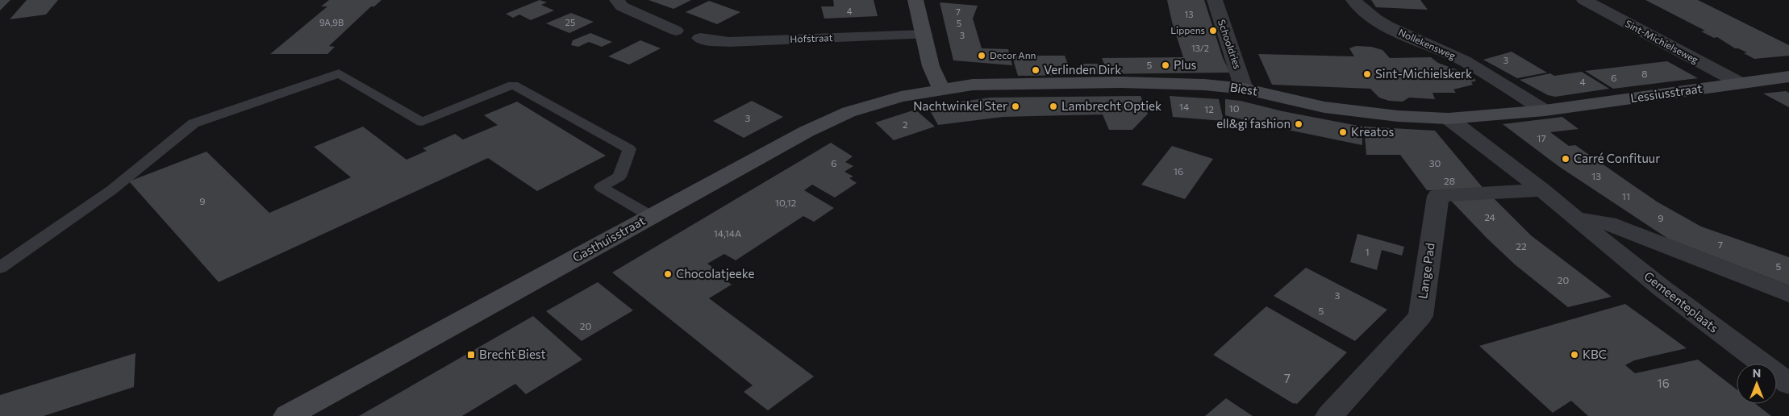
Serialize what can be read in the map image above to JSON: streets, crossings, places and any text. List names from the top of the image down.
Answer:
{
  "streets": {
    "main road": ["Biest", "Lessiusstraat", "Gasthuisstraat"],
    "street": [
      "Hofstraat",
      "Sint-Michielseweg",
      "Schooldries",
      "Nollekensweg",
      "Lange Pad",
      "Gemeenteplaats"
    ]
  },
  "crossings": [
    ["Sint-Michielseweg", "Lessiusstraat"],
    ["Schooldries", "Biest"],
    ["Nollekensweg", "Biest"],
    ["Nollekensweg", "Lessiusstraat"],
    ["Biest", "Lessiusstraat"],
    ["Biest", "Gasthuisstraat"],
    ["Biest", "Gemeenteplaats"],
    ["Lange Pad", "Gemeenteplaats"]
  ],
  "places": {
    "other": [
      "Lippens",
      "Decor Ann",
      "Plus",
      "Verlinden Dirk",
      "Sint-Michielskerk",
      "Nachtwinkel Ster",
      "Lambrecht Optiek",
      "ell&gi fashion",
      "Kreatos",
      "Carré Confituur",
      "Chocolatjeeke",
      "KBC"
    ],
    "transit": ["Brecht Biest"]
  },
  "house_numbers": [
    "4",
    "7",
    "13",
    "9A,9B",
    "25",
    "5",
    "3",
    "13/2",
    "3",
    "5",
    "8",
    "6",
    "4",
    "14",
    "10",
    "12",
    "3",
    "2",
    "17",
    "6",
    "30",
    "16",
    "13",
    "28",
    "11",
    "9",
    "10,12",
    "24",
    "9",
    "14,14A",
    "7",
    "22",
    "1",
    "5",
    "20",
    "3",
    "5",
    "20",
    "7",
    "16"
  ],
  "north": "top"
}
